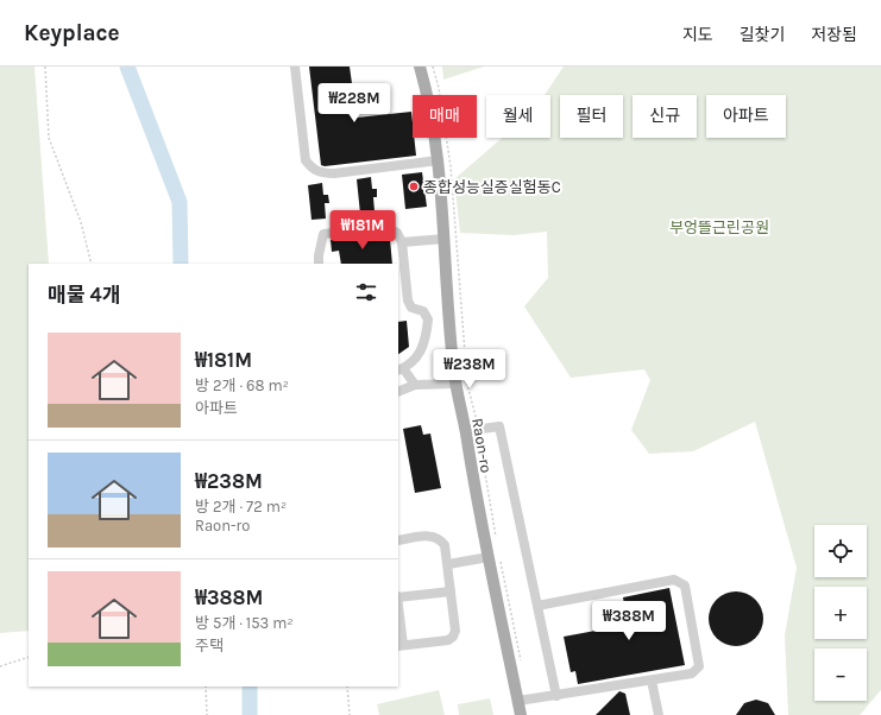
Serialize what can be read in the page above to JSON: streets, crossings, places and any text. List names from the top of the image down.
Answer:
{
  "streets": {
    "main road": ["Raon-ro"]
  },
  "parks": ["부엉뜰근린공원"],
  "places": ["종합성능실증실험동C"],
  "page": {
    "header": "Keyplace",
    "nav": ["지도", "길찾기", "저장됨"],
    "price": [
      "₩228M",
      "₩181M",
      "₩238M",
      "₩388M"
    ],
    "chip": [
      "매매",
      "월세",
      "필터",
      "신규",
      "아파트"
    ],
    "heading": "매물 4개",
    "list": [
      {
        "name": "₩181M",
        "note": "방 2개 · 68 m² · 아파트"
      },
      {
        "name": "₩238M",
        "note": "방 2개 · 72 m² · Raon-ro"
      },
      {
        "name": "₩388M",
        "note": "방 5개 · 153 m² · 주택"
      }
    ],
    "map_buttons": ["+", "−"]
  }
}
